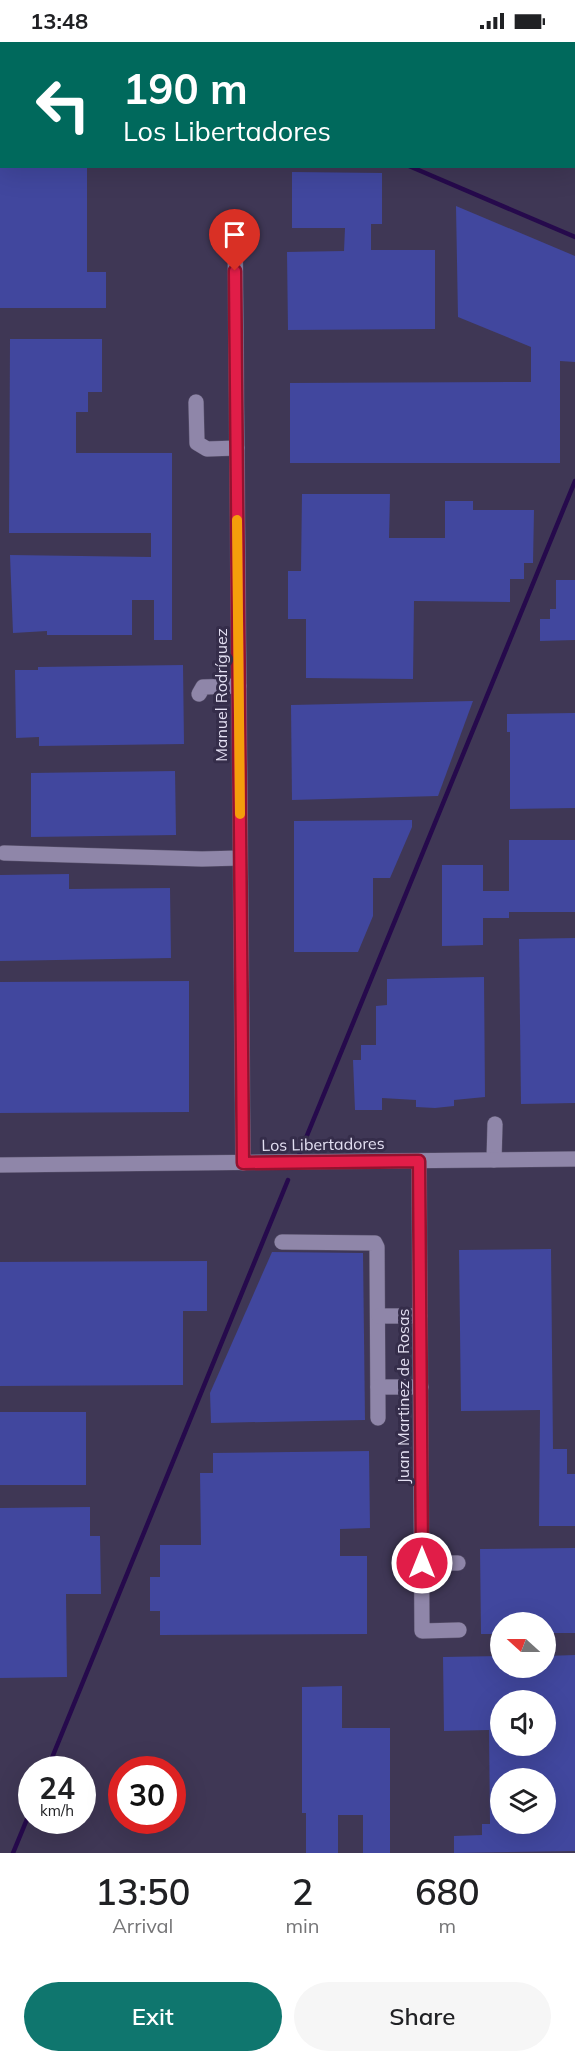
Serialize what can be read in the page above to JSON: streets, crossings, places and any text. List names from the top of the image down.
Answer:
{
  "streets": {
    "street": ["Manuel Rodríguez", "Los Libertadores", "Juan Martinez de Rosas"]
  },
  "crossings": [
    ["Manuel Rodríguez", "Los Libertadores"],
    ["Los Libertadores", "Juan Martinez de Rosas"]
  ],
  "north": "left",
  "page": {
    "status": "13:48",
    "turn": ["190 m", "Los Libertadores"],
    "speed": "24 km/h",
    "limit": "30",
    "eta": [
      "13:50",
      "Arrival",
      "2",
      "min",
      "680",
      "m"
    ],
    "buttons": ["Exit", "Share"]
  }
}
